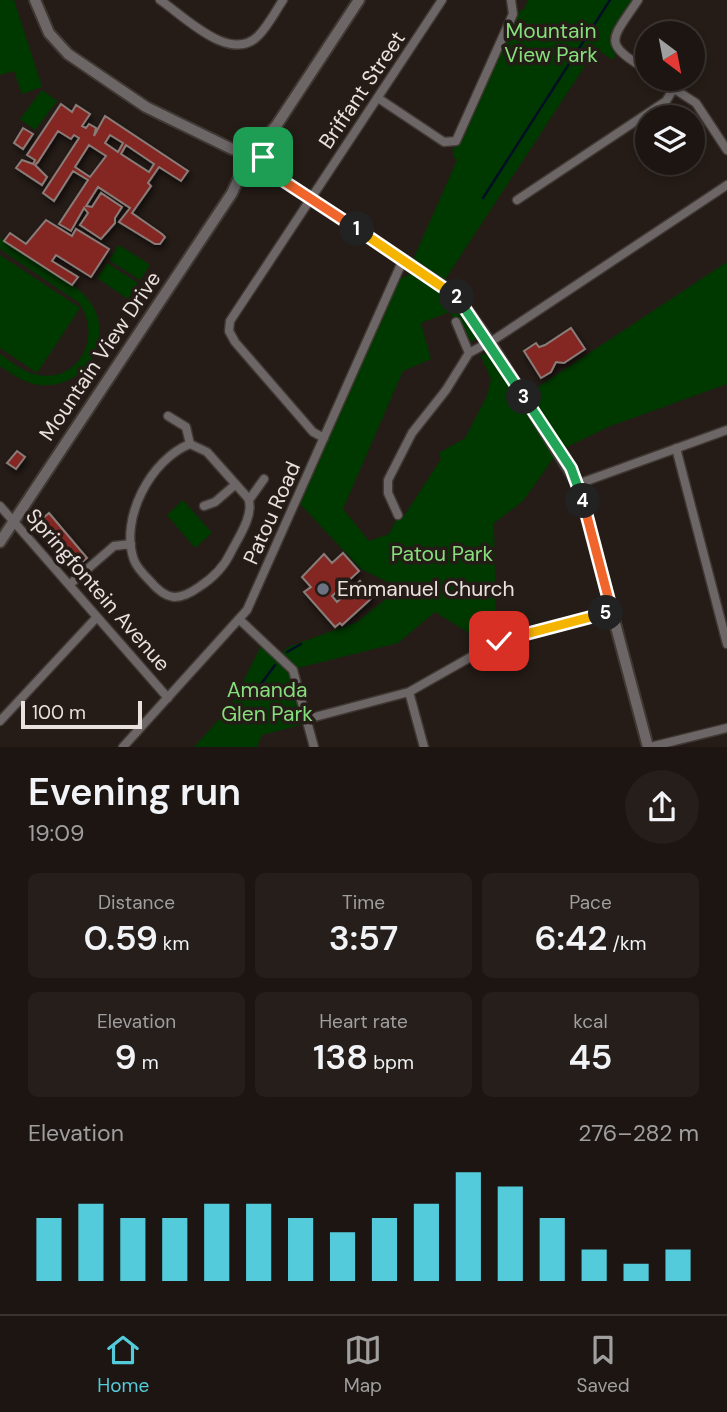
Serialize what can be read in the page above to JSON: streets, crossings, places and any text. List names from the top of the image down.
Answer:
{
  "streets": {
    "street": [
      "Briffant Street",
      "Mountain View Drive",
      "Patou Road",
      "Springfontein Avenue"
    ]
  },
  "crossings": [
    ["Briffant Street", "Patou Road"],
    ["Mountain View Drive", "Springfontein Avenue"],
    ["Patou Road", "Springfontein Avenue"]
  ],
  "parks": ["Mountain View Park", "Patou Park", "Amanda Glen Park"],
  "places": ["Emmanuel Church"],
  "scale_bar": "100 m",
  "north": "bottom right",
  "page": {
    "pins": [
      "1",
      "2",
      "3",
      "4",
      "5"
    ],
    "scale": "100 m",
    "heading": ["Evening run", "19:09"],
    "stats": [
      ["Distance", "0.59 km"],
      ["Time", "3:57"],
      ["Pace", "6:42 /km"],
      ["Elevation", "9 m"],
      ["Heart rate", "138 bpm"],
      ["kcal", "45"]
    ],
    "chart": ["Elevation", "276–282 m"],
    "tabs": ["Home", "Map", "Saved"]
  }
}
